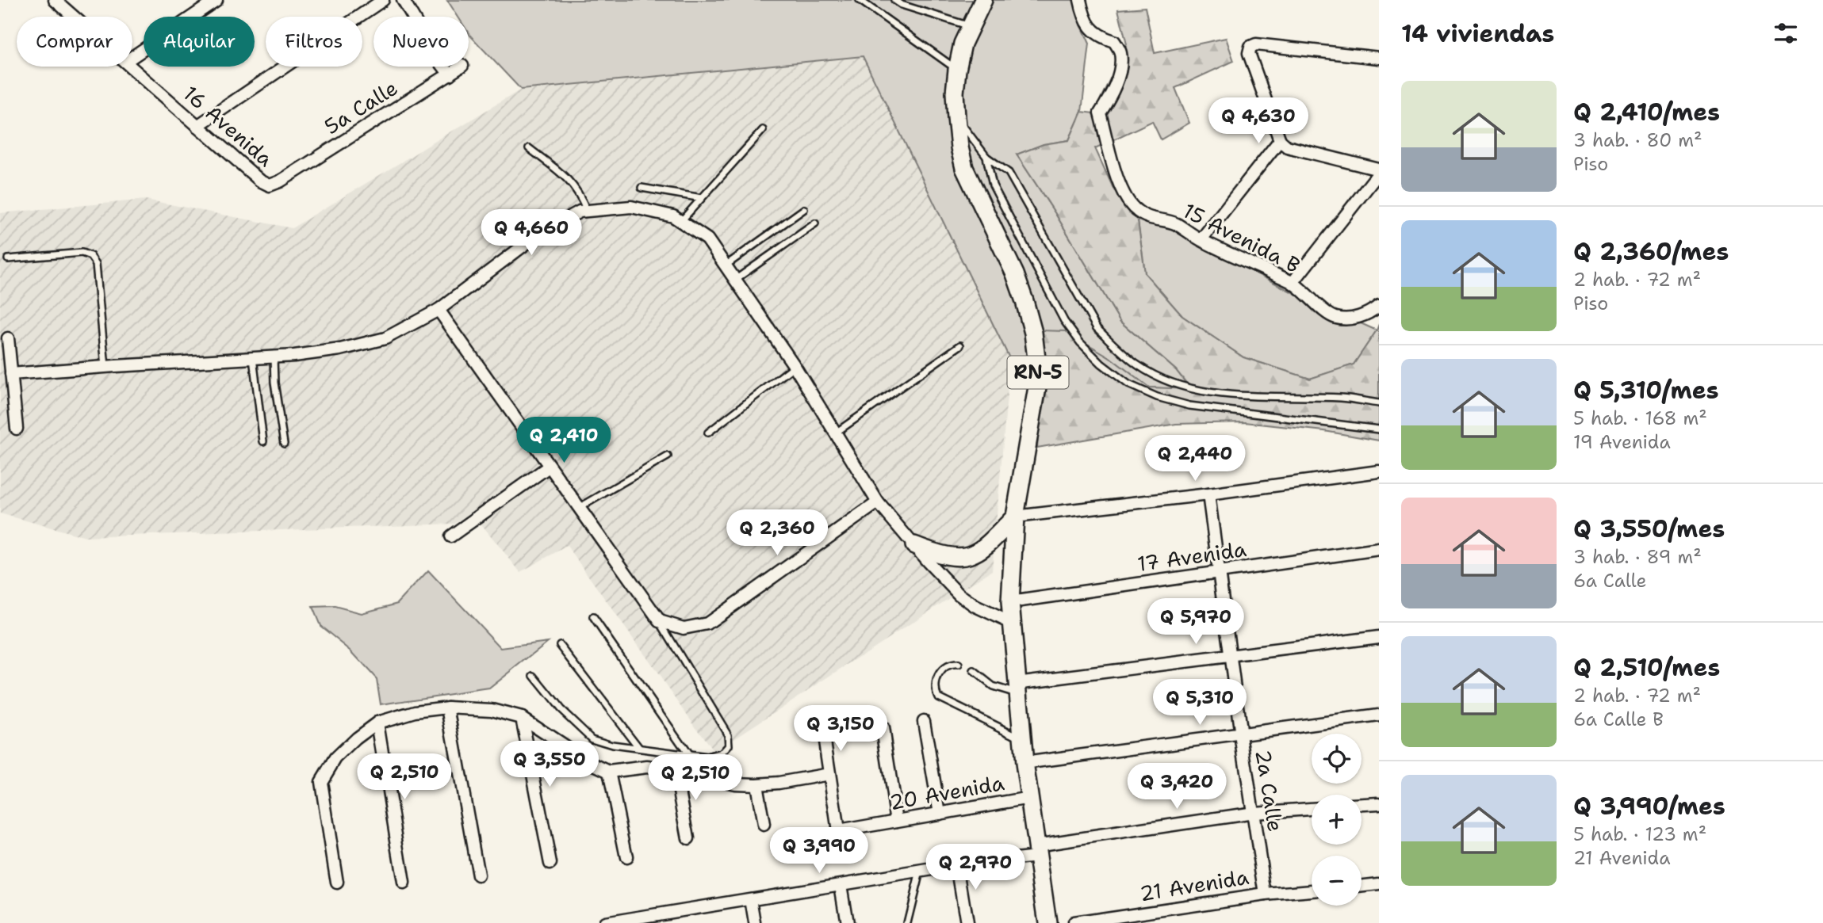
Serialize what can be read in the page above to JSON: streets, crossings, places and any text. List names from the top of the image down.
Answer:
{
  "streets": {
    "main road": ["RN-5"],
    "street": [
      "5a Calle",
      "16 Avenida",
      "15 Avenida B",
      "17 Avenida",
      "2a Calle",
      "20 Avenida",
      "21 Avenida"
    ]
  },
  "crossings": [
    ["5a Calle", "16 Avenida"],
    ["RN-5", "17 Avenida"],
    ["RN-5", "20 Avenida"],
    ["17 Avenida", "2a Calle"],
    ["2a Calle", "21 Avenida"]
  ],
  "page": {
    "heading": "14 viviendas",
    "chip": [
      "Comprar",
      "Alquilar",
      "Filtros",
      "Nuevo"
    ],
    "list": [
      {
        "name": "Q 2,410/mes",
        "note": "3 hab. · 80 m² · Piso"
      },
      {
        "name": "Q 2,360/mes",
        "note": "2 hab. · 72 m² · Piso"
      },
      {
        "name": "Q 5,310/mes",
        "note": "5 hab. · 168 m² · 19 Avenida"
      },
      {
        "name": "Q 3,550/mes",
        "note": "3 hab. · 89 m² · 6a Calle"
      },
      {
        "name": "Q 2,510/mes",
        "note": "2 hab. · 72 m² · 6a Calle B"
      },
      {
        "name": "Q 3,990/mes",
        "note": "5 hab. · 123 m² · 21 Avenida"
      }
    ],
    "price": [
      "Q 4,630",
      "Q 4,660",
      "Q 2,410",
      "Q 2,440",
      "Q 2,360",
      "Q 5,970",
      "Q 5,310",
      "Q 3,150",
      "Q 3,550",
      "Q 2,510",
      "Q 2,510",
      "Q 3,420",
      "Q 3,990",
      "Q 2,970"
    ],
    "map_buttons": ["+", "−"]
  }
}
